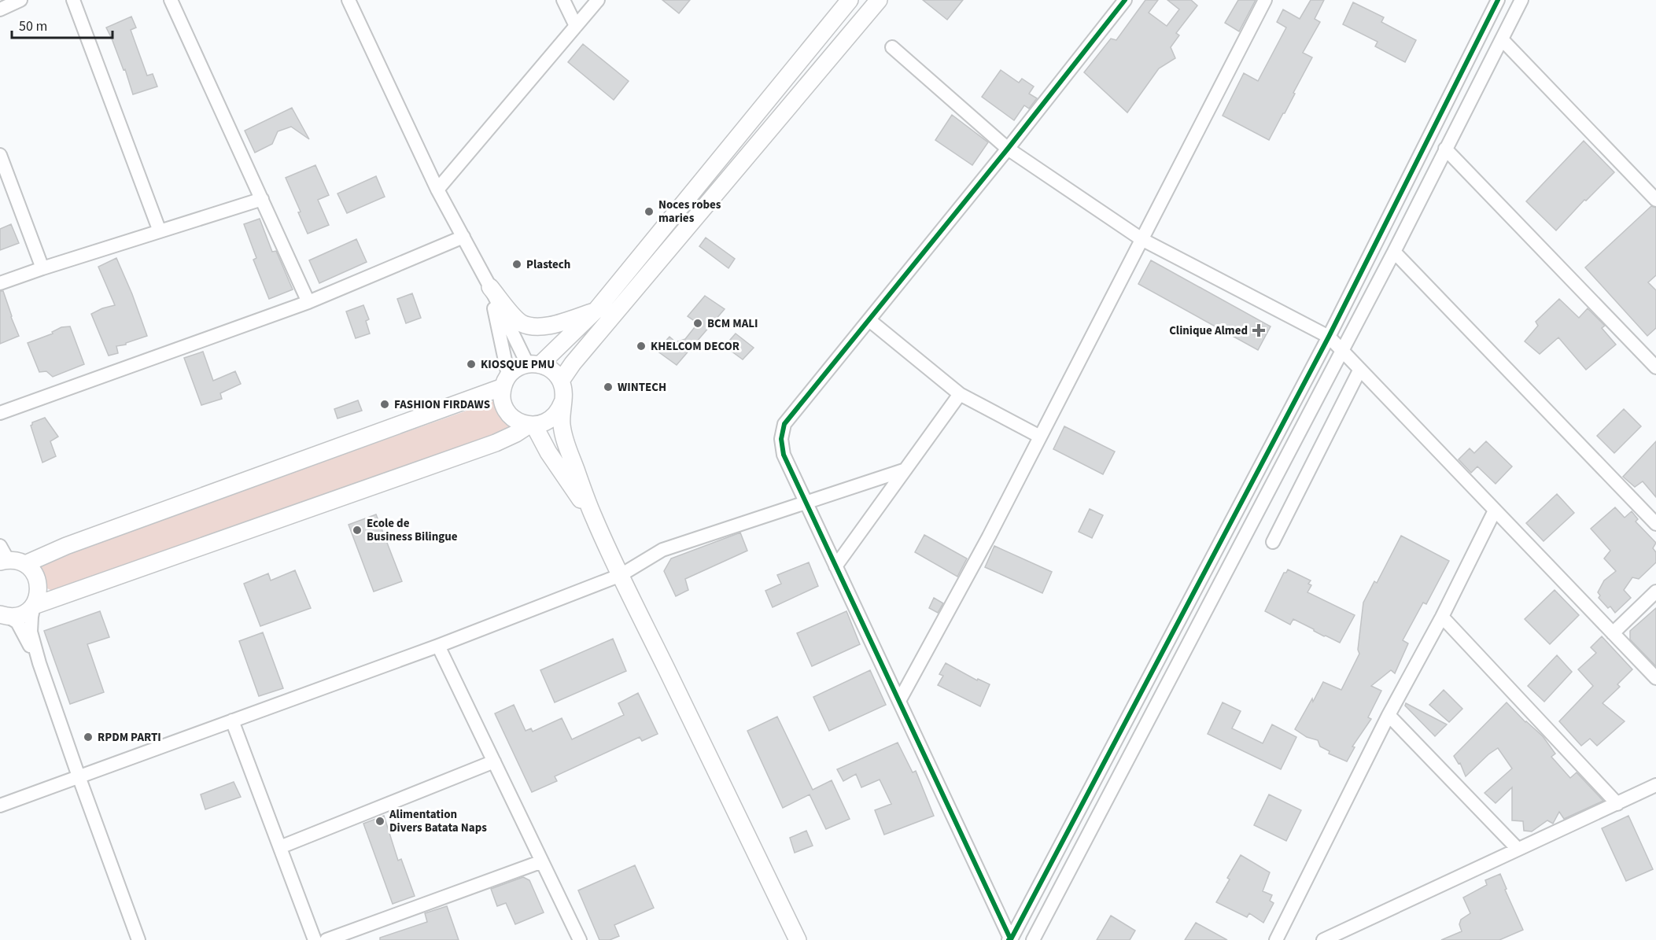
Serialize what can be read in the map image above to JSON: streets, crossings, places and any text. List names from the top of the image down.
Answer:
{
  "places": {
    "other": [
      "Noces robes maries",
      "Plastech",
      "BCM MALI",
      "KHELCOM DECOR",
      "KIOSQUE PMU",
      "WINTECH",
      "FASHION FIRDAWS",
      "Ecole de Business Bilingue",
      "RPDM PARTI",
      "Alimentation Divers Batata Naps"
    ],
    "health": ["Clinique Almed"]
  },
  "scale_bar": "50 m"
}
